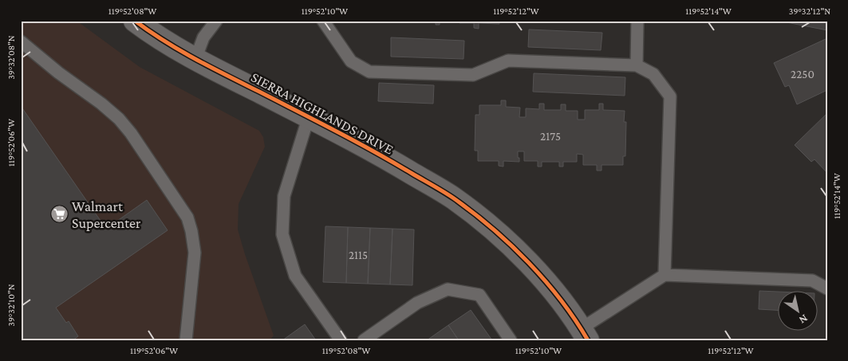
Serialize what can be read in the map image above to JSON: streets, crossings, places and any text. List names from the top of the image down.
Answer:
{
  "streets": {
    "street": ["SIERRA HIGHLANDS DRIVE"]
  },
  "places": {
    "supermarket": ["Walmart Supercenter"]
  },
  "house_numbers": ["2250", "2175", "2115"],
  "north": "bottom right",
  "coordinates": [
    "119°52'08\"W",
    "119°52'10\"W",
    "119°52'12\"W",
    "119°52'14\"W",
    "39°32'12\"N",
    "39°32'08\"N",
    "119°52'06\"W",
    "39°32'10\"N"
  ]
}
